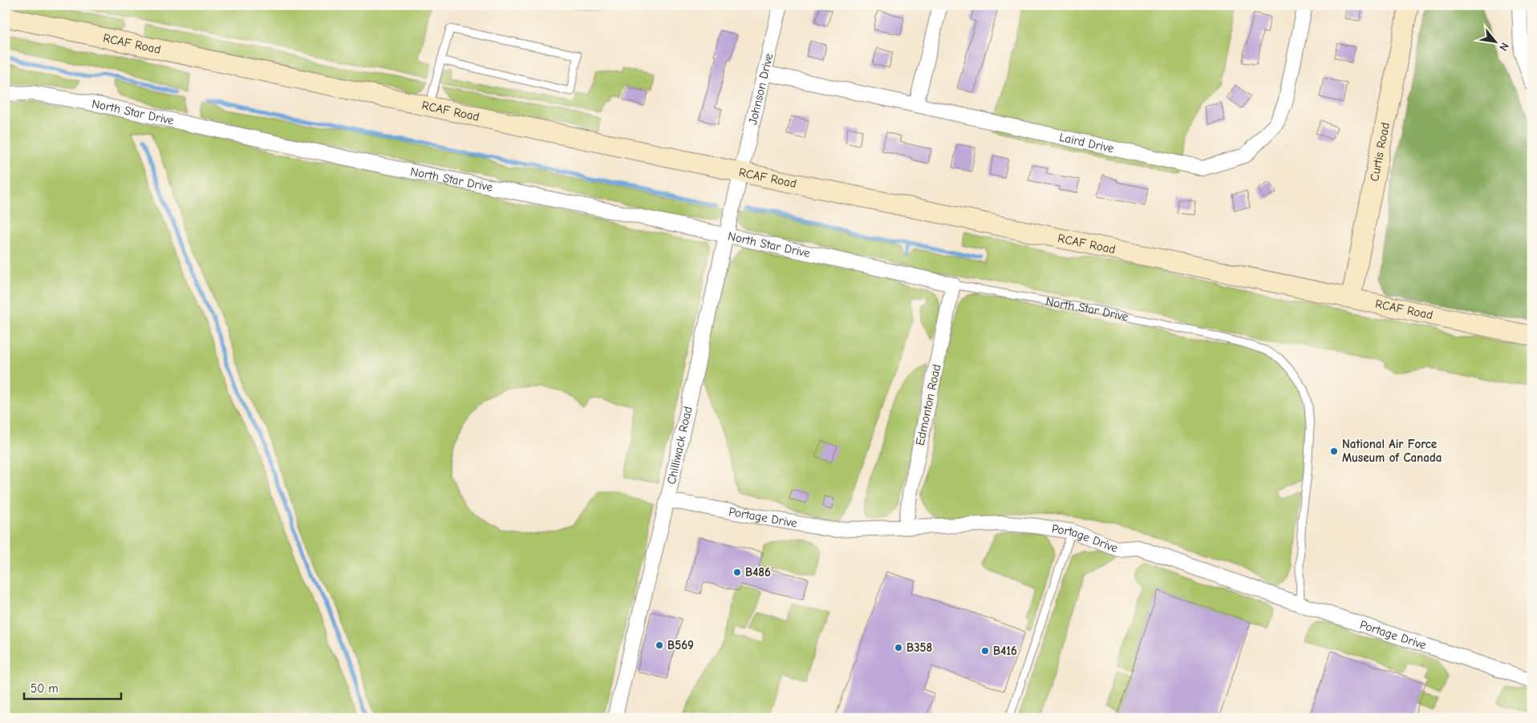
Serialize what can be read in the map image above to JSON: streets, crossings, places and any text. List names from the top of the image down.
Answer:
{
  "streets": {
    "main road": ["RCAF Road", "Curtis Road"],
    "street": [
      "Johnson Drive",
      "North Star Drive",
      "Laird Drive",
      "Edmonton Road",
      "Chilliwack Road",
      "Portage Drive"
    ]
  },
  "crossings": [
    ["RCAF Road", "Johnson Drive"],
    ["RCAF Road", "Curtis Road"],
    ["RCAF Road", "Chilliwack Road"],
    ["Johnson Drive", "Laird Drive"],
    ["Johnson Drive", "Chilliwack Road"],
    ["North Star Drive", "Edmonton Road"],
    ["North Star Drive", "Chilliwack Road"],
    ["North Star Drive", "Portage Drive"],
    ["Edmonton Road", "Portage Drive"],
    ["Chilliwack Road", "Portage Drive"]
  ],
  "places": [
    "National Air Force Museum of Canada",
    "B486",
    "B569",
    "B358",
    "B416"
  ],
  "scale_bar": "50 m",
  "north": "bottom right"
}
